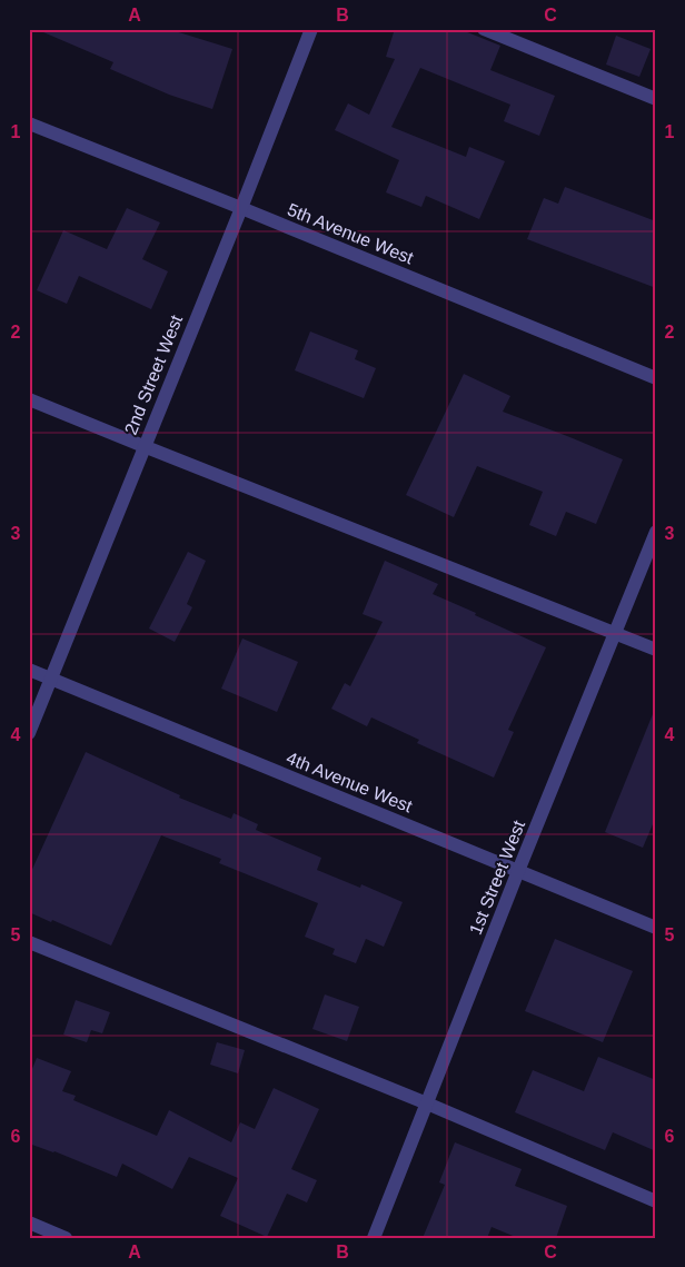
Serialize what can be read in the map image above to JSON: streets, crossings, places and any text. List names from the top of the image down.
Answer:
{
  "streets": {
    "street": [
      "5th Avenue West",
      "2nd Street West",
      "4th Avenue West",
      "1st Street West"
    ]
  },
  "crossings": [
    ["5th Avenue West", "2nd Street West"],
    ["2nd Street West", "4th Avenue West"],
    ["4th Avenue West", "1st Street West"]
  ],
  "grid": {
    "columns": ["A", "B", "C"],
    "rows": [
      "1",
      "2",
      "3",
      "4",
      "5",
      "6"
    ]
  }
}
